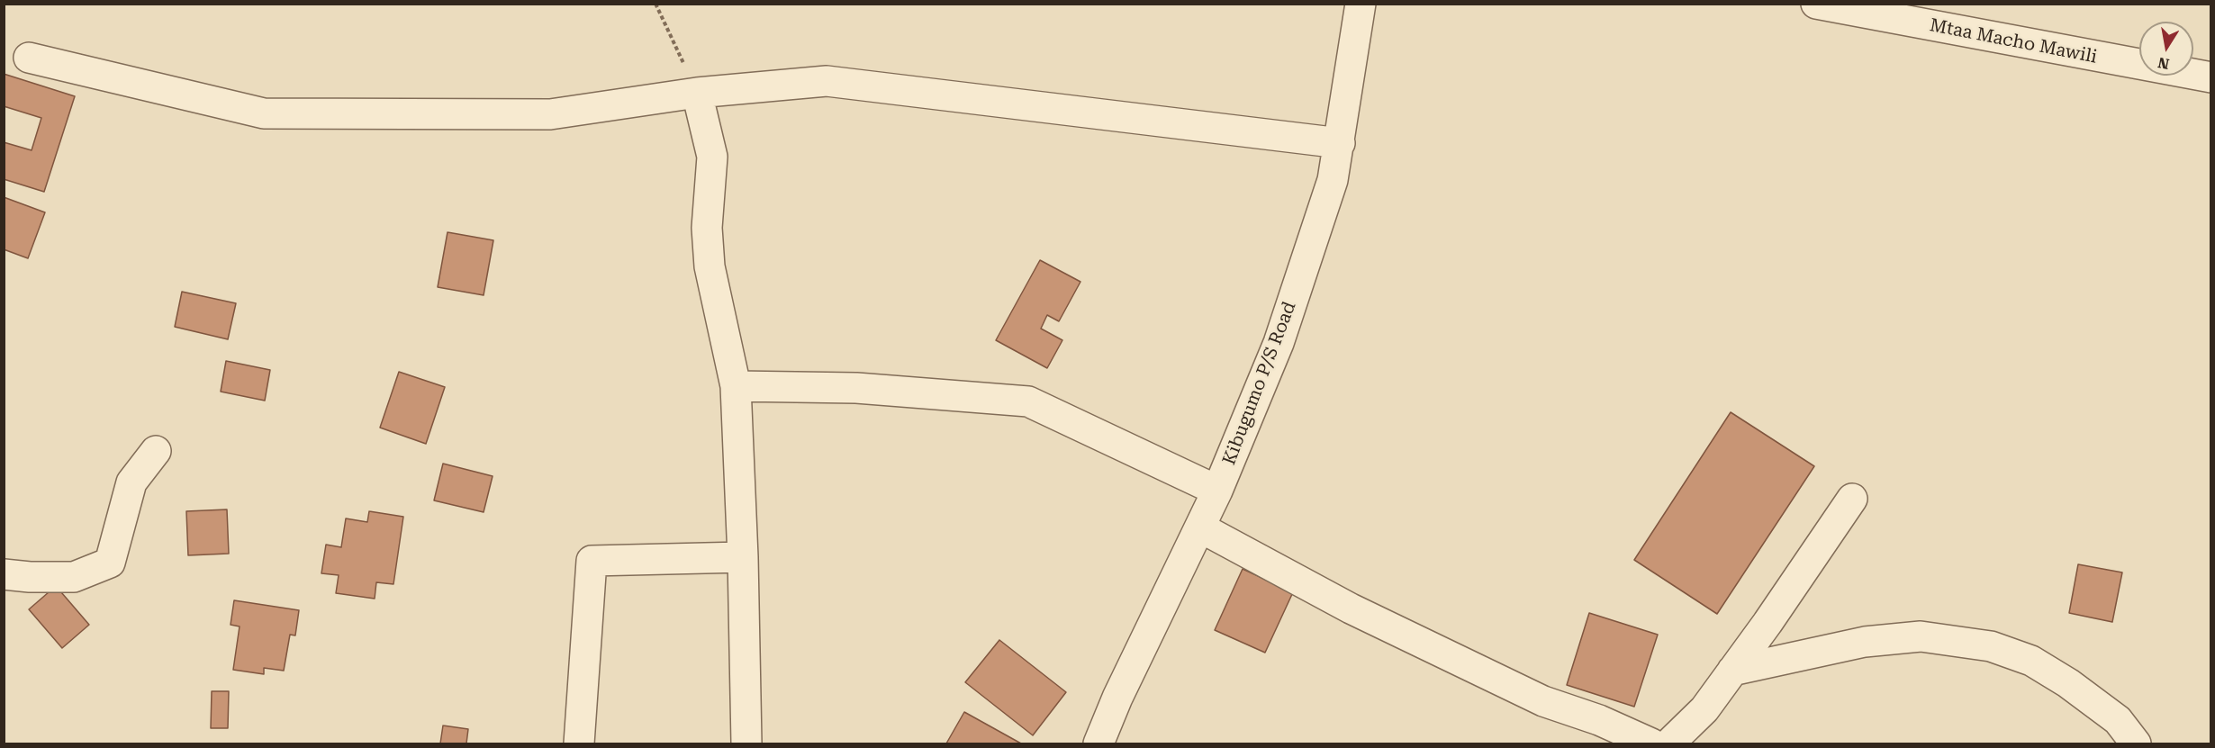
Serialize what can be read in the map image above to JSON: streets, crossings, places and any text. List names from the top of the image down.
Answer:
{
  "streets": {
    "street": ["Mtaa Macho Mawili", "Kibugumo P/S Road"]
  },
  "north": "bottom"
}
